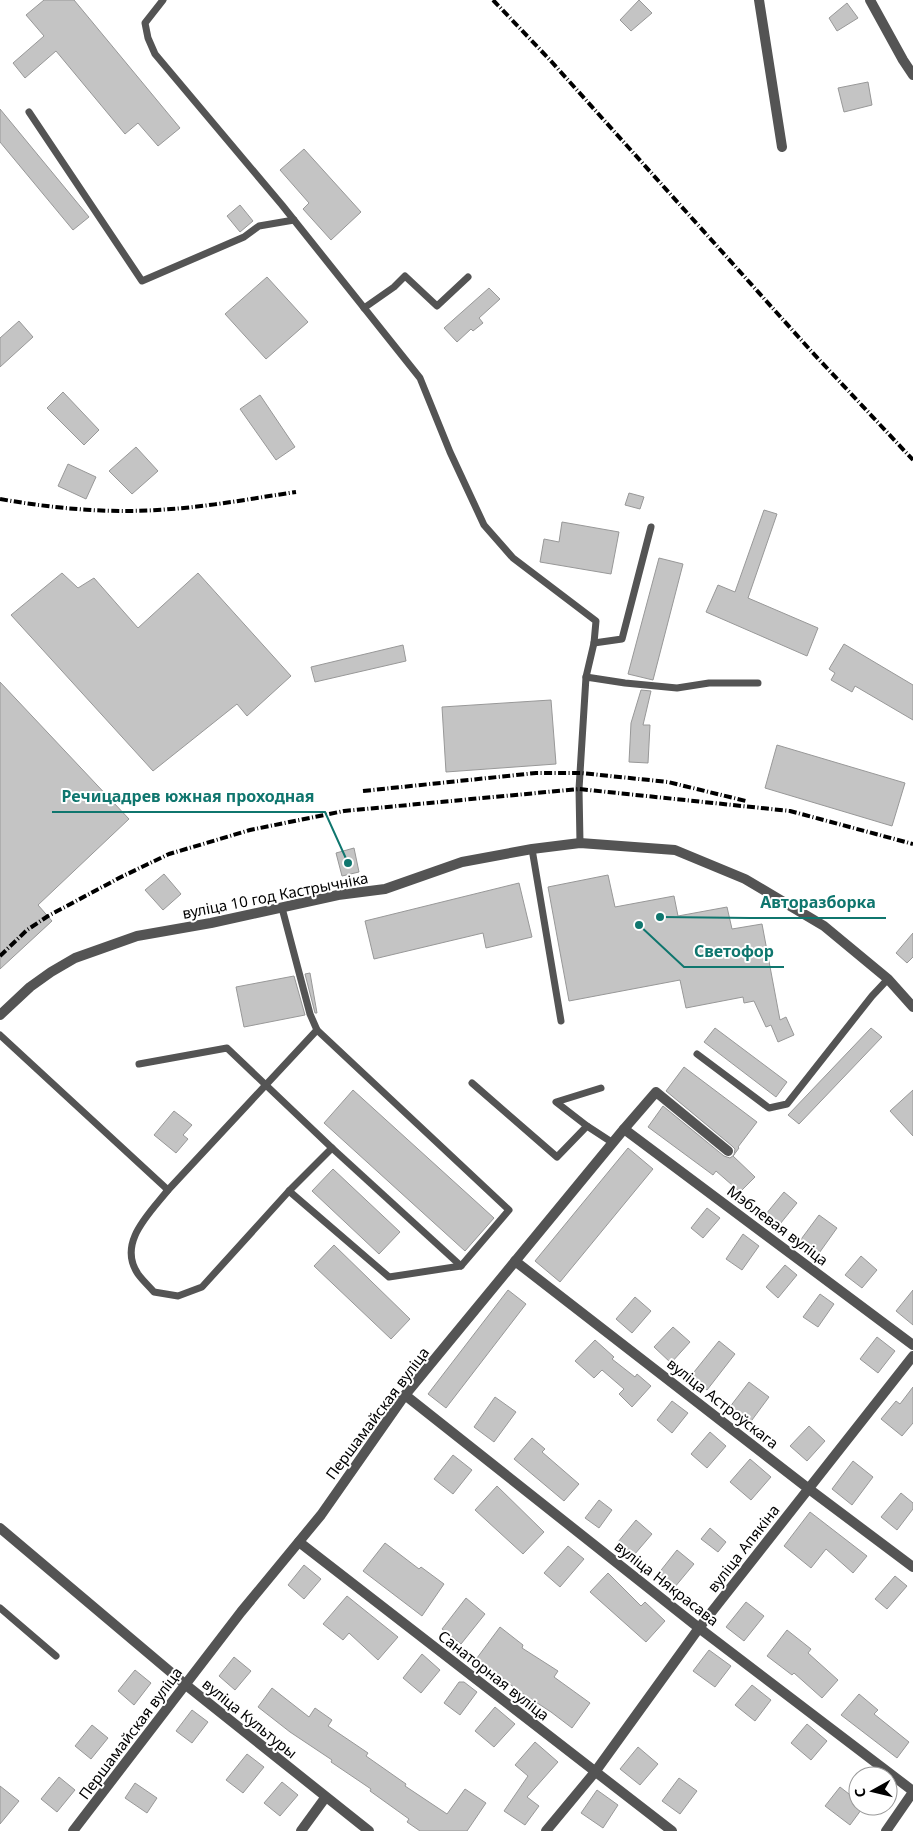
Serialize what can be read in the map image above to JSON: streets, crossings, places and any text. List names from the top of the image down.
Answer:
{
  "streets": {
    "street": [
      "вуліца 10 год Кастрычніка",
      "Мэблевая вуліца",
      "вуліца Астроўскага",
      "Першамайская вуліца",
      "вуліца Апякіна",
      "вуліца Някрасава",
      "Санаторная вуліца",
      "вуліца Культуры"
    ]
  },
  "crossings": [
    ["Мэблевая вуліца", "Першамайская вуліца"],
    ["вуліца Астроўскага", "Першамайская вуліца"],
    ["вуліца Астроўскага", "вуліца Апякіна"],
    ["Першамайская вуліца", "вуліца Някрасава"],
    ["Першамайская вуліца", "Санаторная вуліца"],
    ["Першамайская вуліца", "вуліца Культуры"],
    ["вуліца Апякіна", "вуліца Някрасава"],
    ["вуліца Апякіна", "Санаторная вуліца"]
  ],
  "places": ["Речицадрев южная проходная", "Авторазборка", "Светофор"],
  "north": "left"
}
